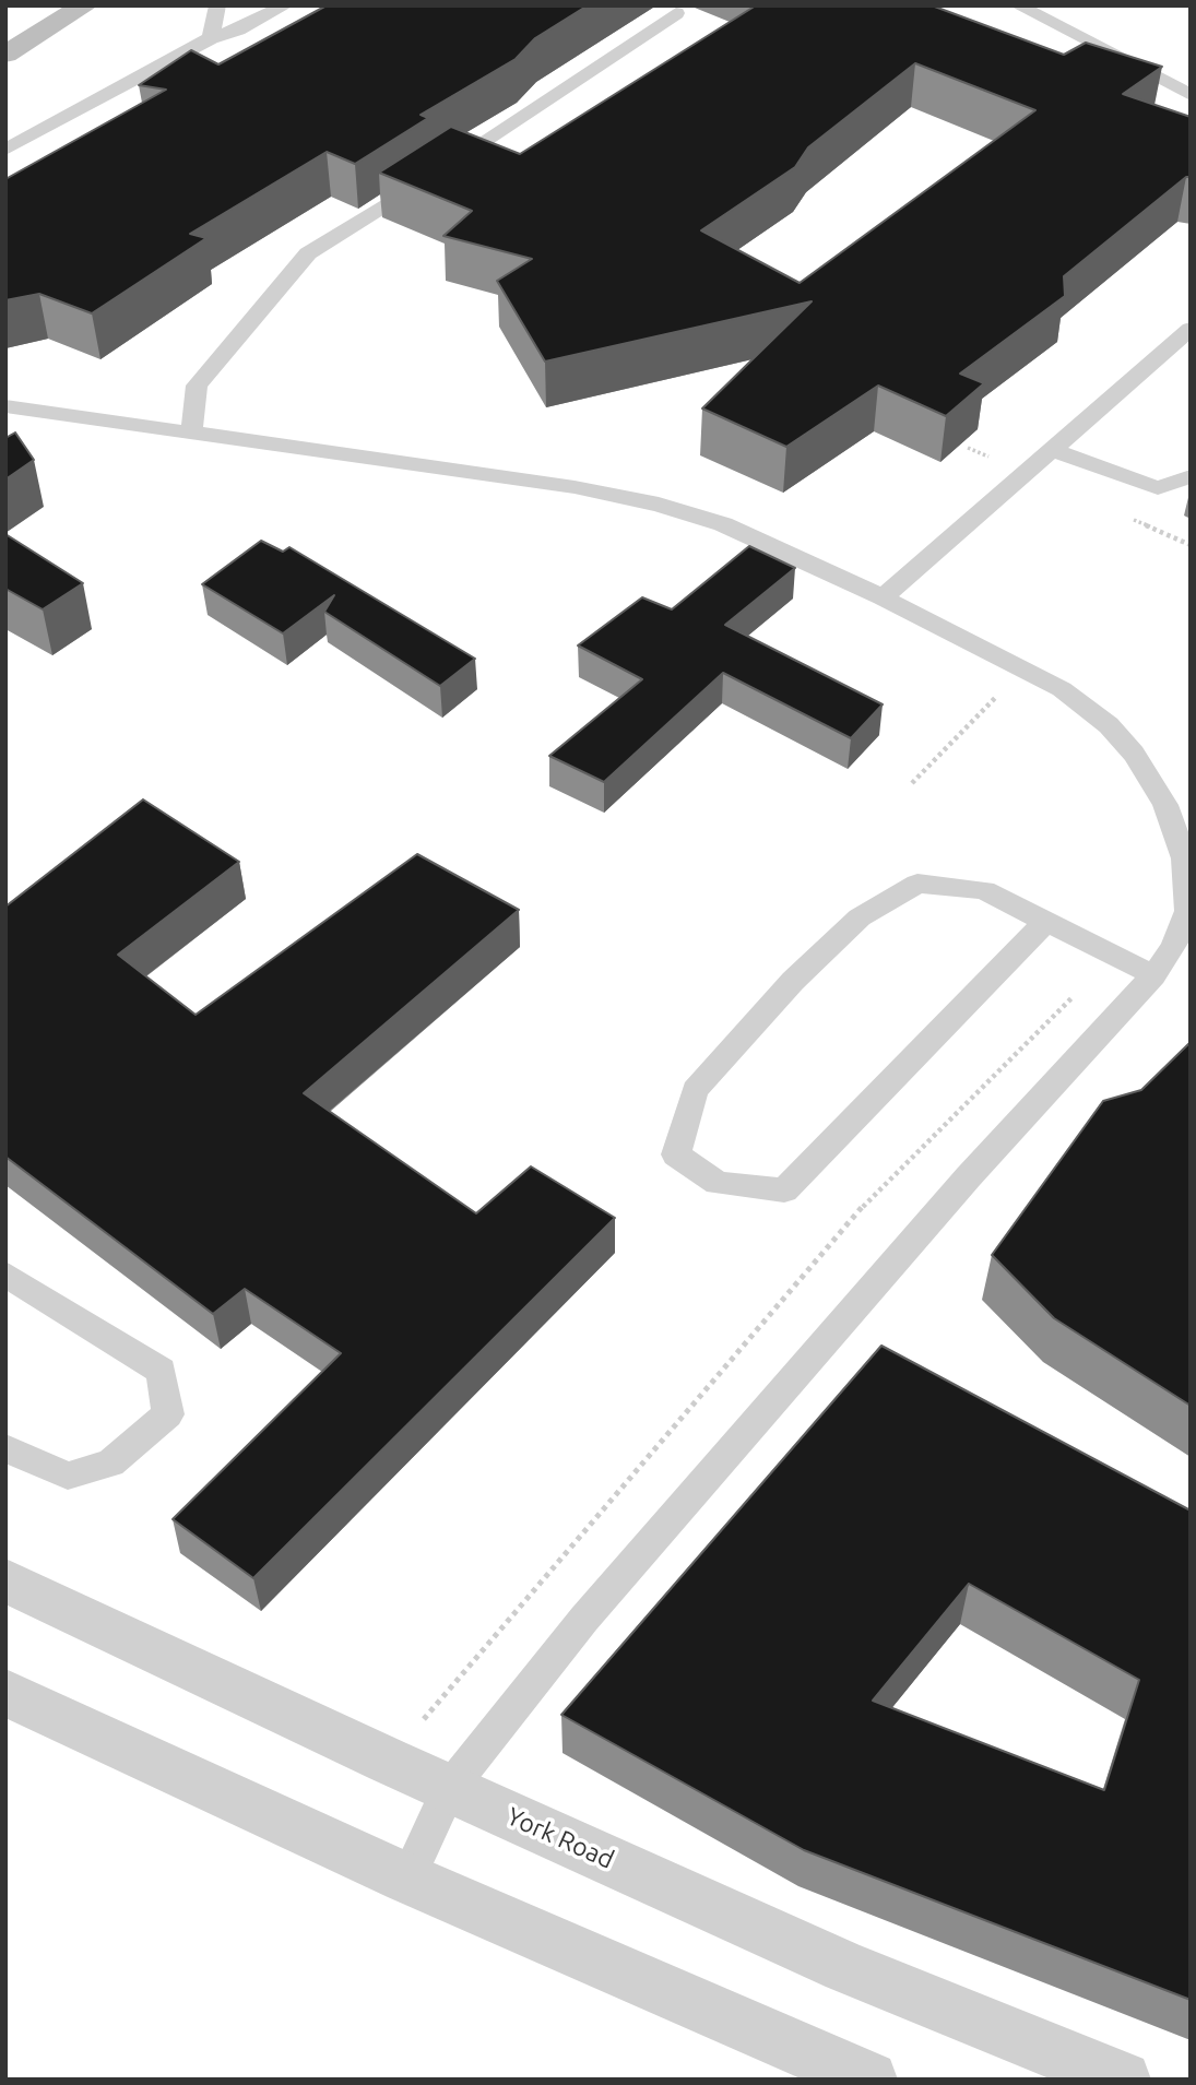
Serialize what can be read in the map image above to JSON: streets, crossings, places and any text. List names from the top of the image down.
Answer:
{
  "streets": {
    "street": ["York Road"]
  }
}
